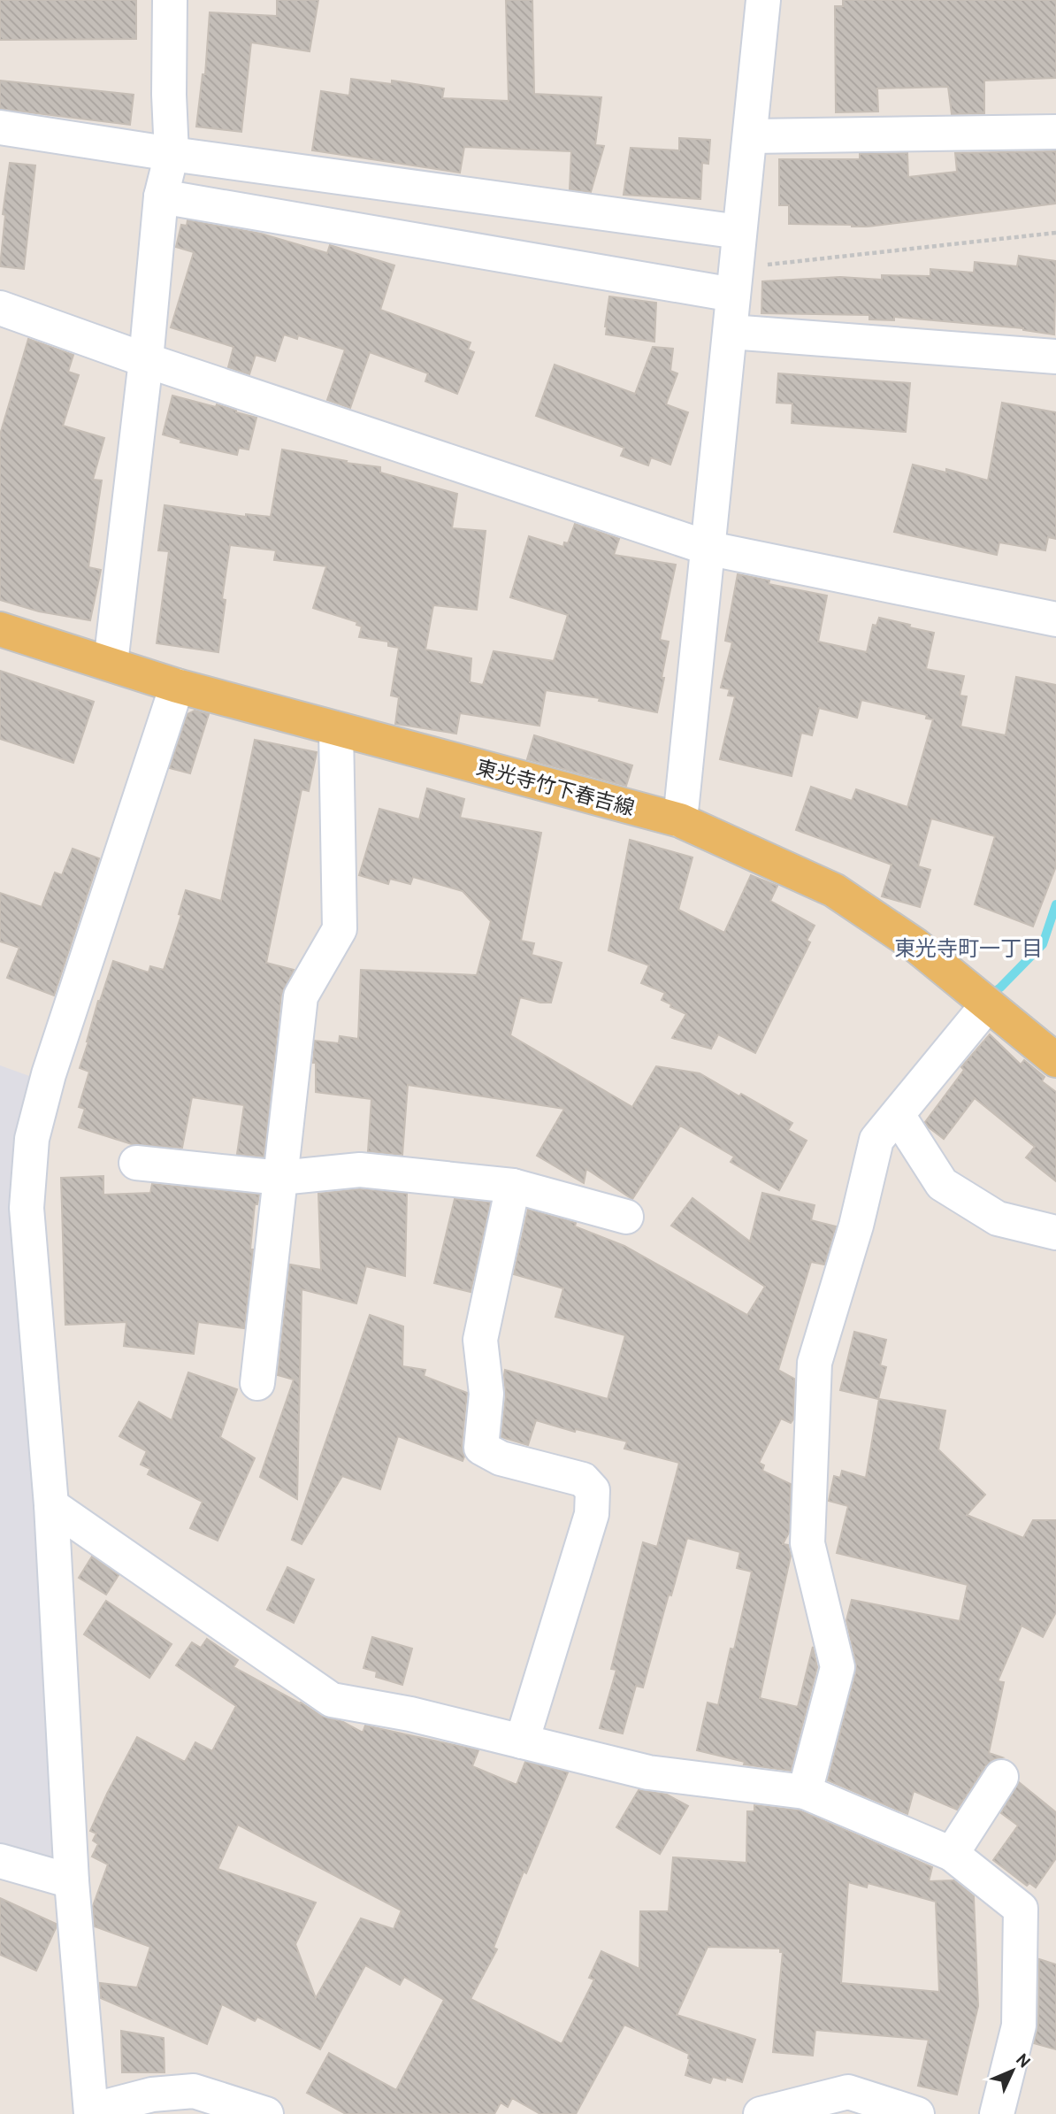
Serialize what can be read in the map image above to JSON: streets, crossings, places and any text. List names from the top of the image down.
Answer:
{
  "streets": {
    "main road": ["東光寺竹下春吉線"]
  },
  "districts": ["東光寺町一丁目"],
  "north": "top right"
}
